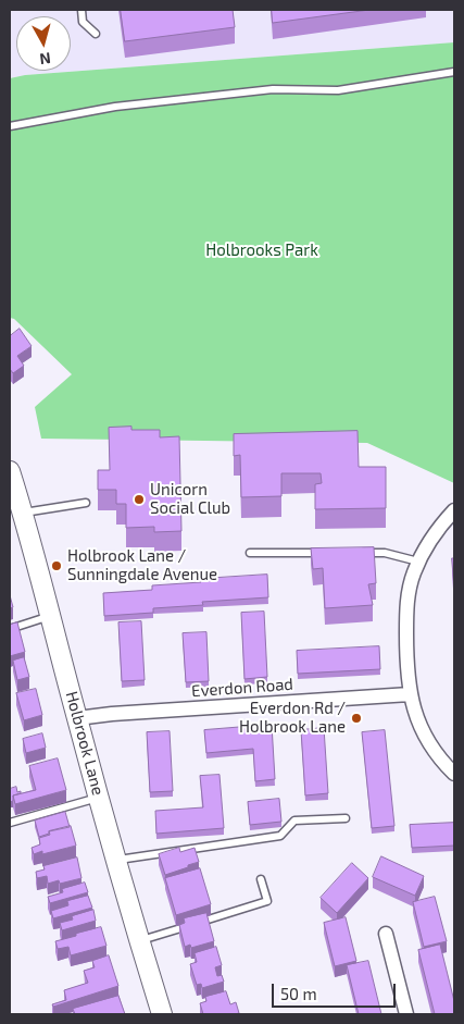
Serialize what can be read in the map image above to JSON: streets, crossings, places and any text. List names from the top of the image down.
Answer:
{
  "streets": {
    "street": ["Everdon Road", "Holbrook Lane"]
  },
  "crossings": [
    ["Everdon Road", "Holbrook Lane"]
  ],
  "parks": ["Holbrooks Park"],
  "places": ["Unicorn Social Club", "Holbrook Lane / Sunningdale Avenue", "Everdon Rd / Holbrook Lane"],
  "scale_bar": "50 m",
  "north": "bottom"
}
